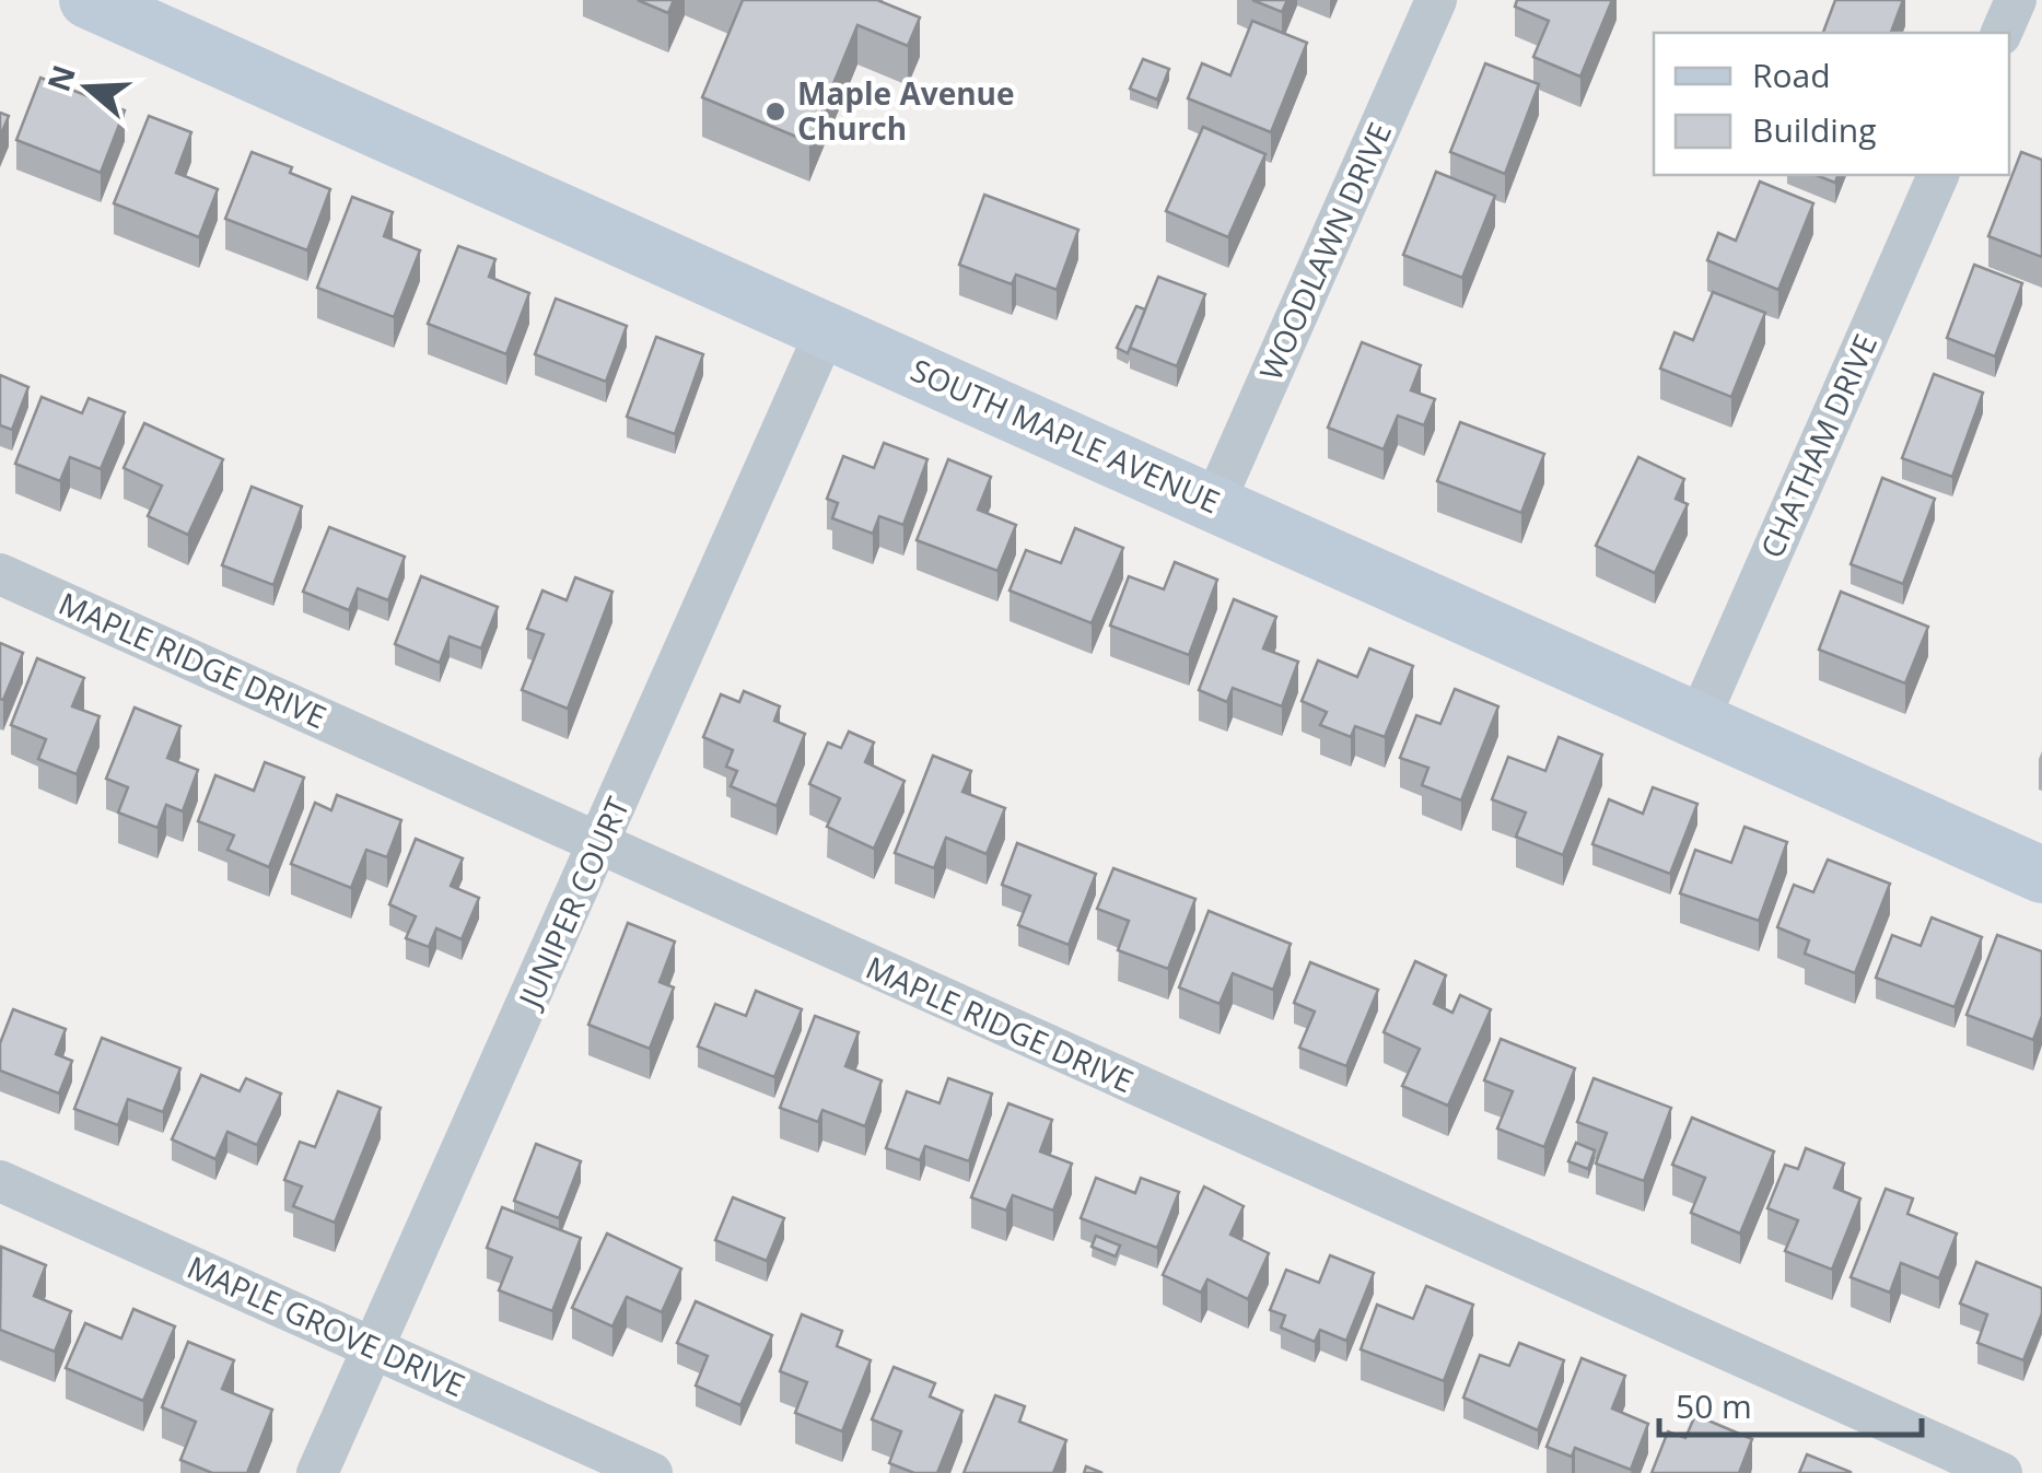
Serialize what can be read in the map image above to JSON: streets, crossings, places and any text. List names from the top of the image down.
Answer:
{
  "streets": {
    "main road": ["SOUTH MAPLE AVENUE"],
    "street": [
      "WOODLAWN DRIVE",
      "CHATHAM DRIVE",
      "MAPLE RIDGE DRIVE",
      "JUNIPER COURT",
      "MAPLE GROVE DRIVE"
    ]
  },
  "crossings": [
    ["WOODLAWN DRIVE", "SOUTH MAPLE AVENUE"],
    ["SOUTH MAPLE AVENUE", "CHATHAM DRIVE"],
    ["SOUTH MAPLE AVENUE", "JUNIPER COURT"],
    ["MAPLE RIDGE DRIVE", "JUNIPER COURT"],
    ["JUNIPER COURT", "MAPLE GROVE DRIVE"]
  ],
  "places": ["Maple Avenue Church"],
  "legend": ["Road", "Building"],
  "scale_bar": "50 m",
  "north": "left"
}
